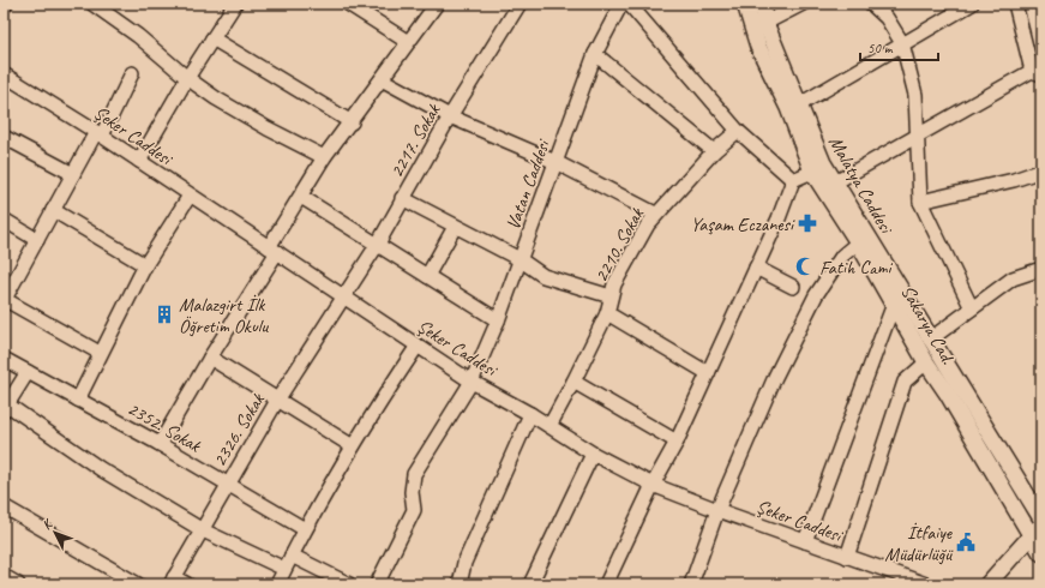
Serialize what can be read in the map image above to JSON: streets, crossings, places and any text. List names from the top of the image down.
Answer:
{
  "streets": {
    "main road": ["Malatya Caddesi", "Sakarya Cad."],
    "street": [
      "Şeker Caddesi",
      "2217. Sokak",
      "Vatan Caddesi",
      "2210. Sokak",
      "2352. Sokak",
      "2326. Sokak"
    ]
  },
  "crossings": [
    ["Şeker Caddesi", "2217. Sokak"],
    ["Şeker Caddesi", "Vatan Caddesi"],
    ["Şeker Caddesi", "2210. Sokak"],
    ["Şeker Caddesi", "2326. Sokak"],
    ["2217. Sokak", "2326. Sokak"],
    ["2352. Sokak", "2326. Sokak"]
  ],
  "places": {
    "pharmacy": ["Yaşam Eczanesi"],
    "mosque": ["Fatih Cami"],
    "building": ["Malazgirt İlk Öğretim Okulu"],
    "public building": ["İtfaiye Müdürlüğü"]
  },
  "scale_bar": "50 m",
  "north": "top left"
}
